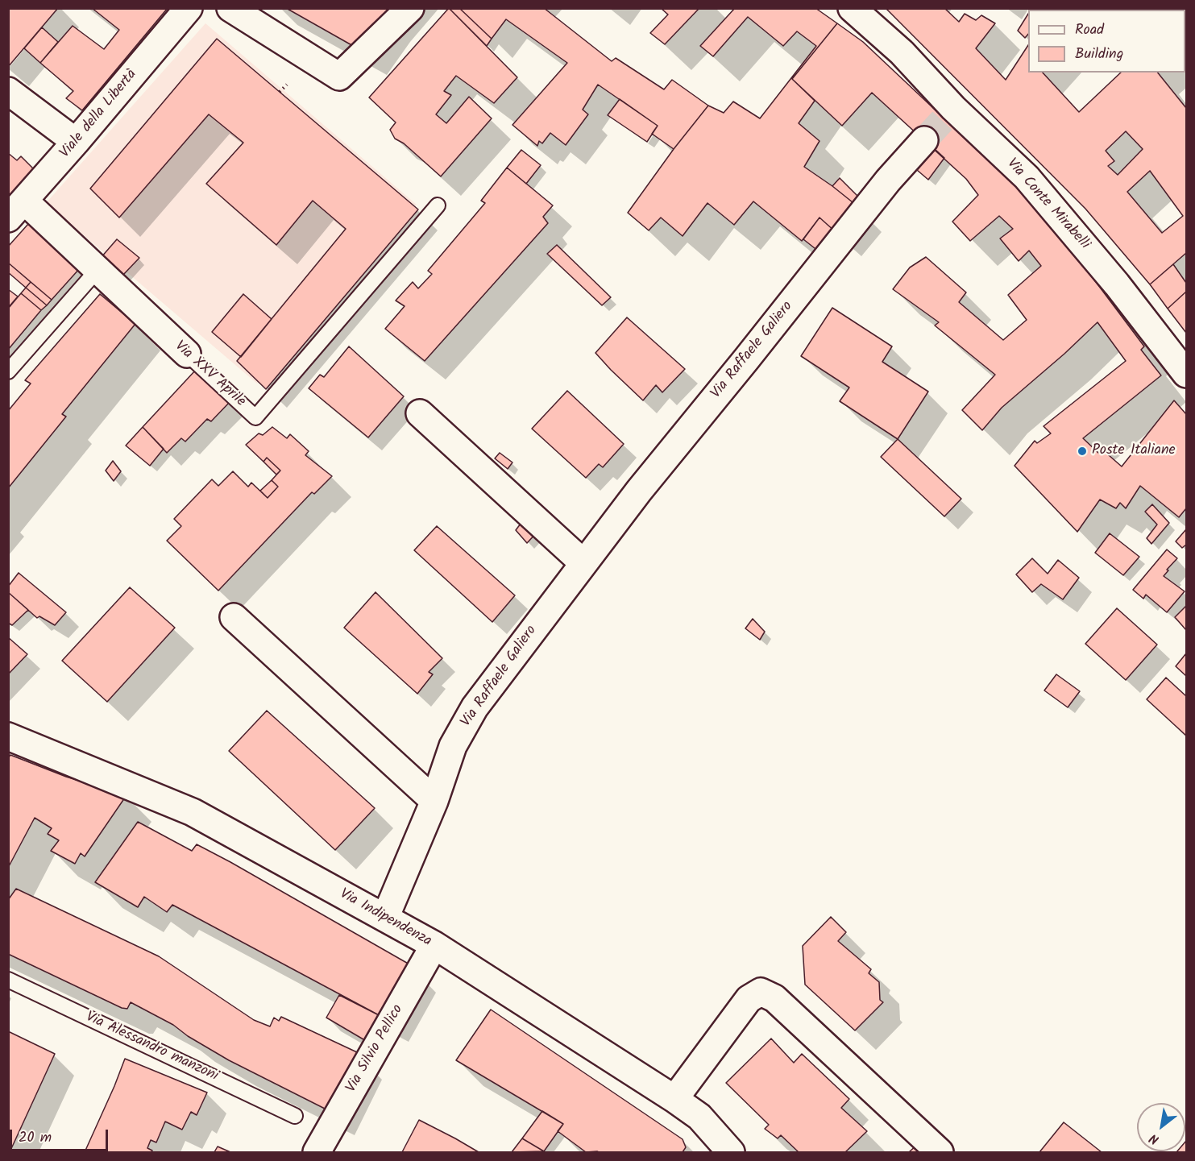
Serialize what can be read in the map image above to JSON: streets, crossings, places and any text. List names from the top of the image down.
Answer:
{
  "streets": {
    "street": [
      "Viale della Libertà",
      "Via Conte Mirabelli",
      "Via Raffaele Galiero",
      "Via XXV Aprile",
      "Via Indipendenza",
      "Via Silvio Pellico"
    ],
    "lane": ["Via Alessandro manzoni"]
  },
  "crossings": [
    ["Viale della Libertà", "Via XXV Aprile"],
    ["Via Raffaele Galiero", "Via Indipendenza"],
    ["Via Indipendenza", "Via Silvio Pellico"]
  ],
  "places": ["Poste Italiane"],
  "legend": ["Road", "Building"],
  "scale_bar": "20 m",
  "north": "bottom left"
}
